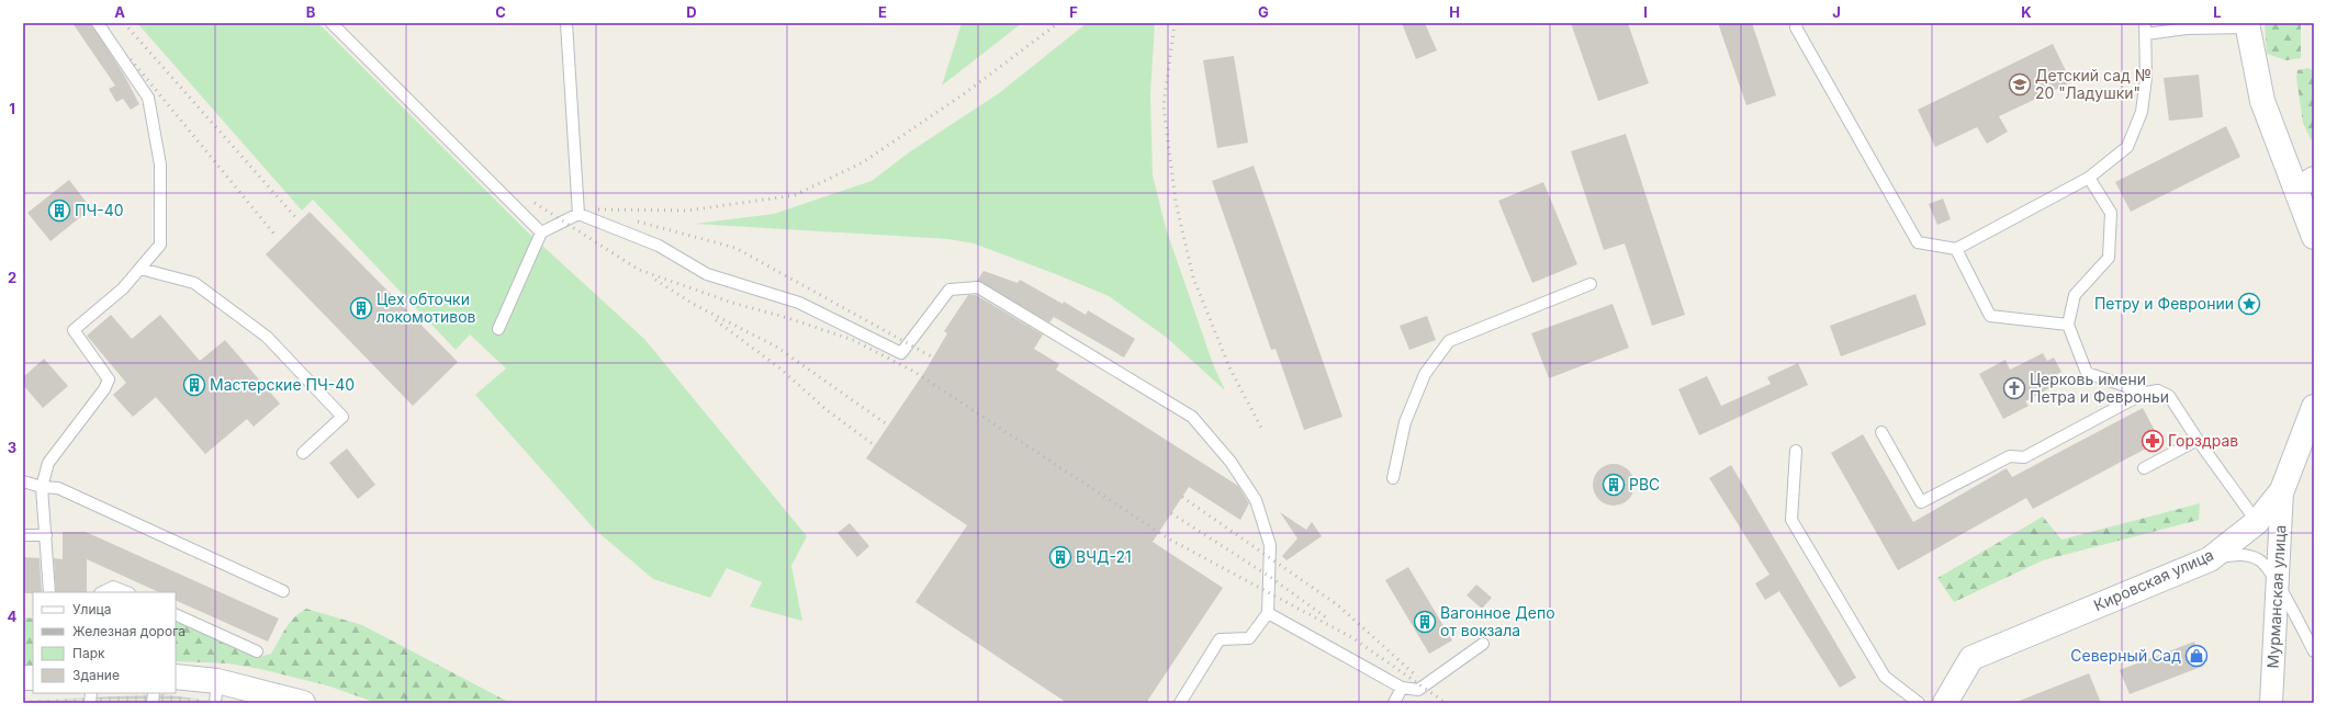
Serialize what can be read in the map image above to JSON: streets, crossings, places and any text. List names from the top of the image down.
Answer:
{
  "streets": {
    "main road": ["Кировская улица"],
    "street": ["Мурманская улица"]
  },
  "crossings": [
    ["Кировская улица", "Мурманская улица"]
  ],
  "places": {
    "school or university": ["Детский сад № 20 \"Ладушки\""],
    "building": [
      "ПЧ-40",
      "Цех обточки локомотивов",
      "Мастерские ПЧ-40",
      "РВС",
      "ВЧД-21",
      "Вагонное Депо от вокзала"
    ],
    "place": ["Петру и Февронии"],
    "church": ["Церковь имени Петра и Февроньи"],
    "pharmacy": ["Горздрав"],
    "shop": ["Северный Сад"]
  },
  "legend": [
    "Улица",
    "Железная дорога",
    "Парк",
    "Здание"
  ],
  "grid": {
    "columns": [
      "A",
      "B",
      "C",
      "D",
      "E",
      "F",
      "G",
      "H",
      "I",
      "J",
      "K",
      "L"
    ],
    "rows": [
      "1",
      "2",
      "3",
      "4"
    ]
  }
}
